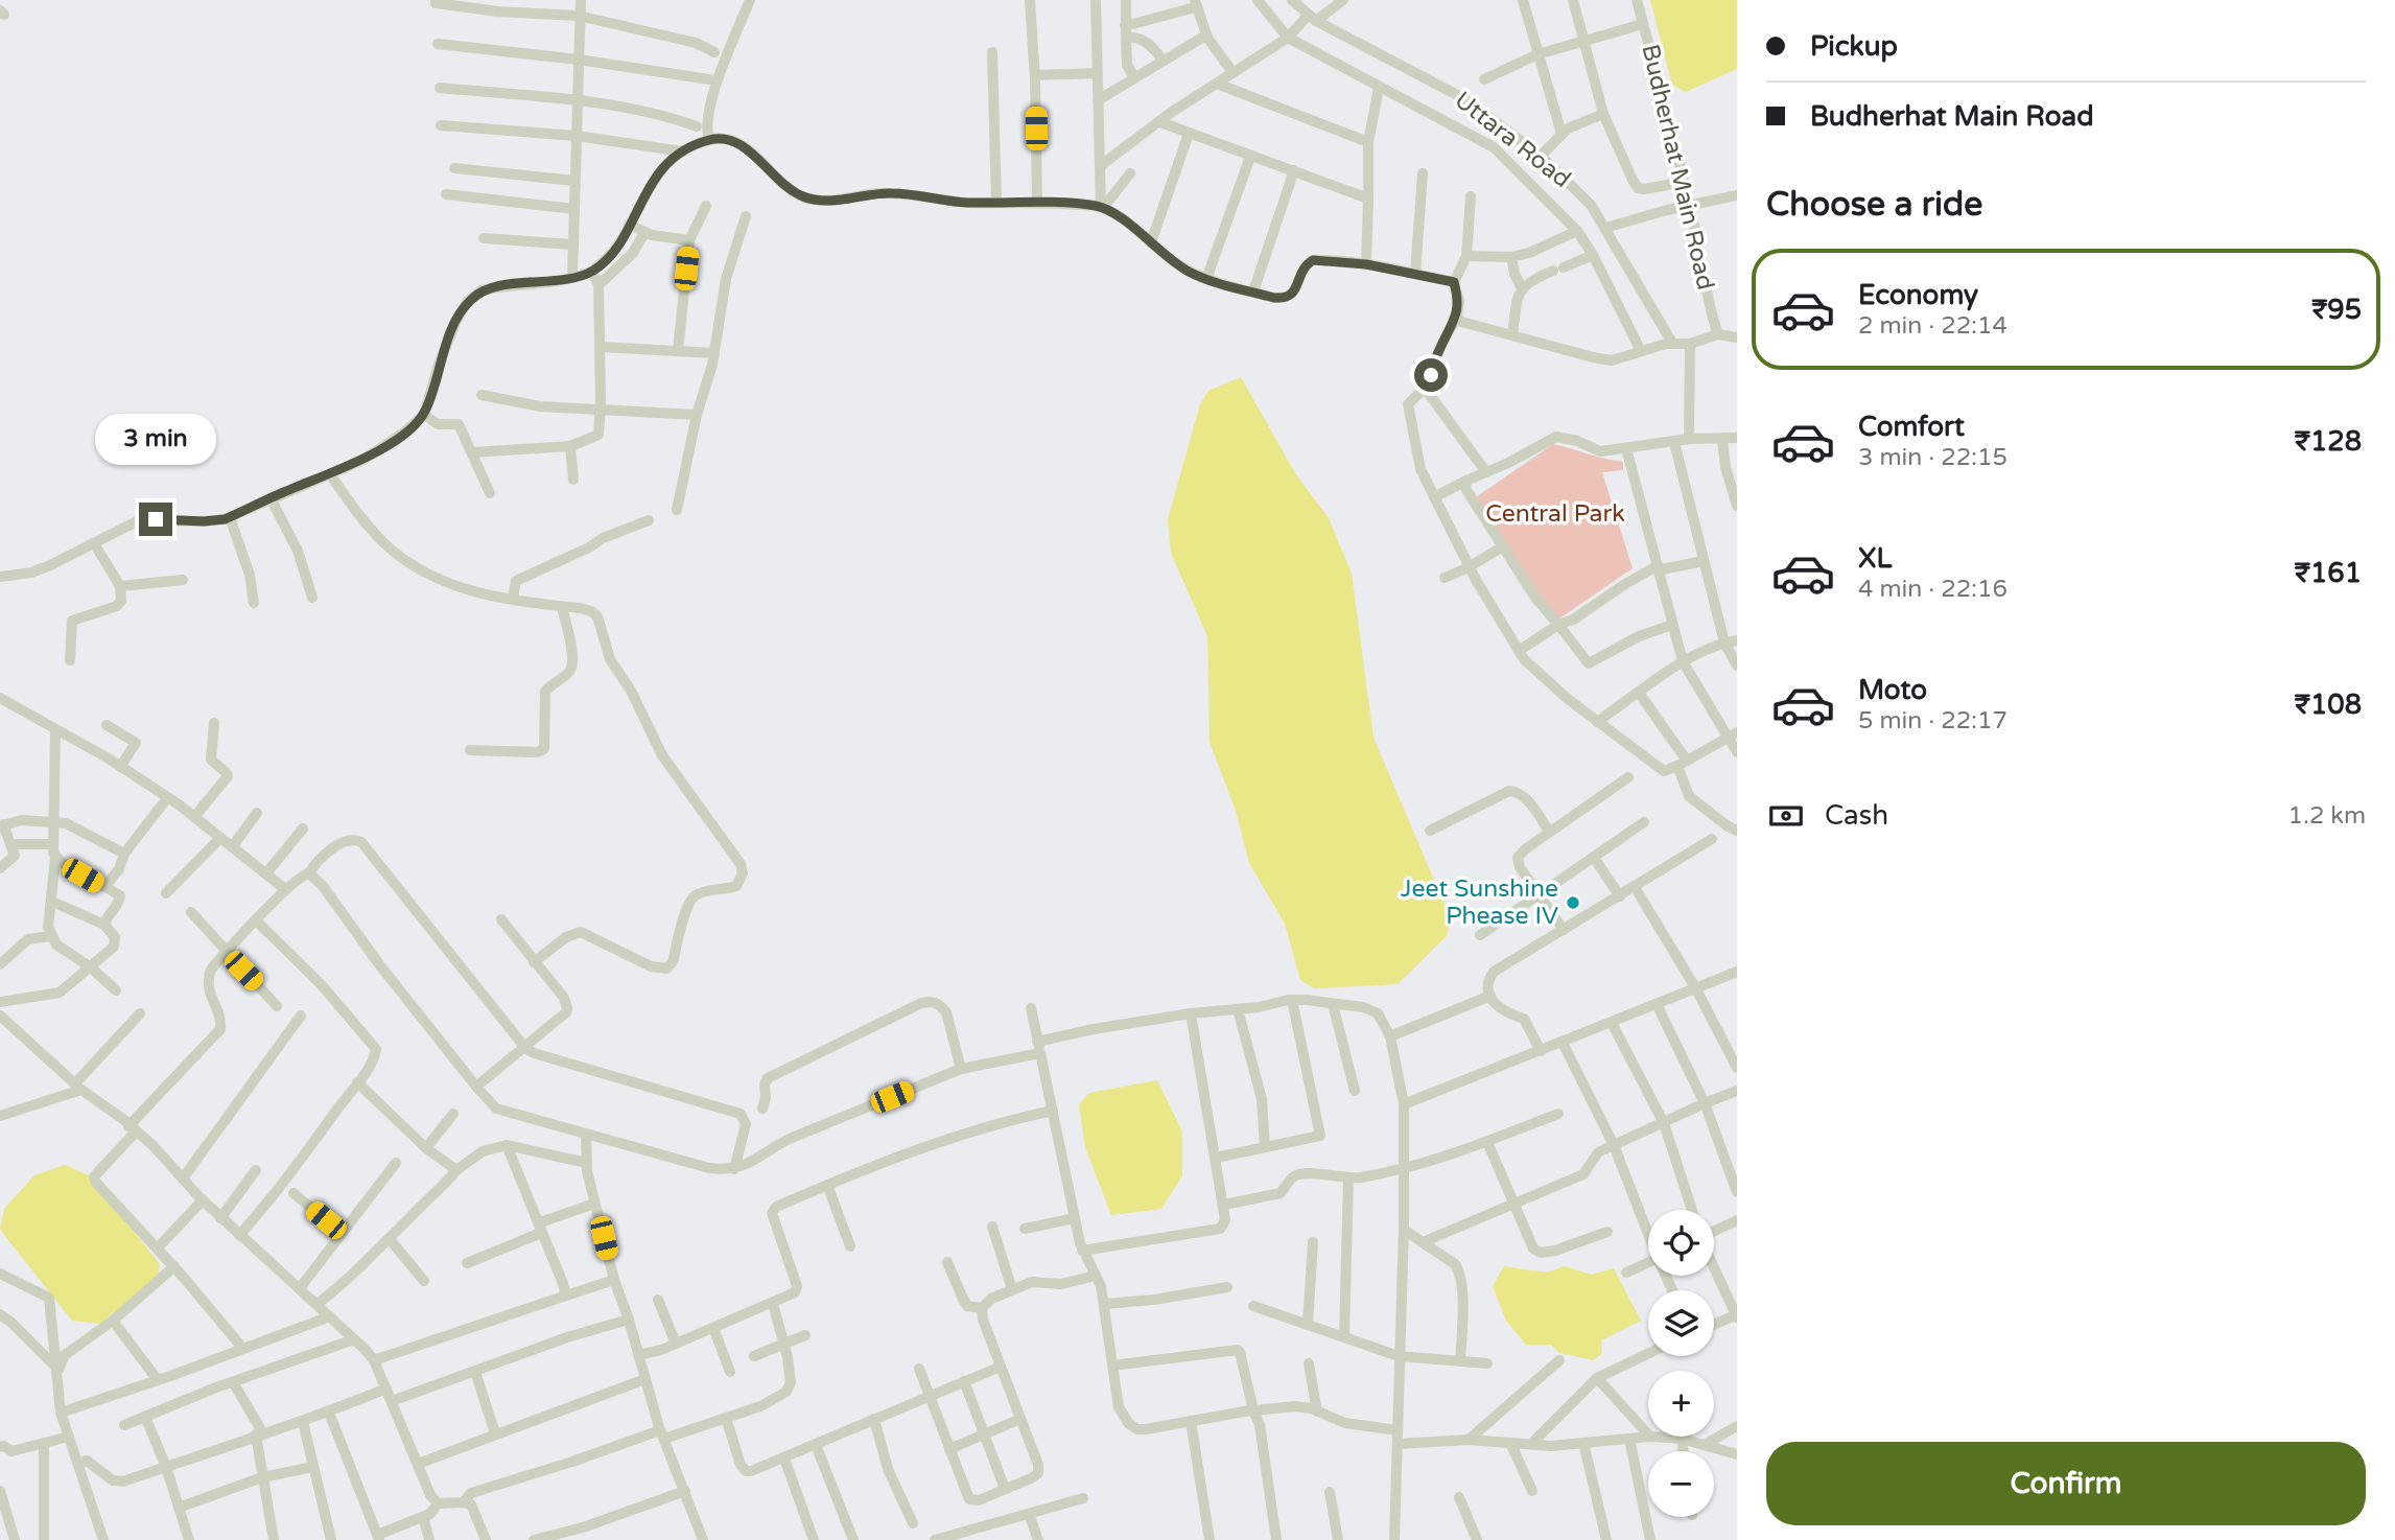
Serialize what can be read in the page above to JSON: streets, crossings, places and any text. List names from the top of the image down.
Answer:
{
  "streets": {
    "street": ["Uttara Road", "Budherhat Main Road"]
  },
  "parks": ["Central Park"],
  "places": ["Jeet Sunshine Phease IV"],
  "page": {
    "banner": ["Pickup", "Budherhat Main Road"],
    "heading": "Choose a ride",
    "list": [
      {
        "name": "Economy",
        "note": "2 min · 22:14",
        "value": "₹95"
      },
      {
        "name": "Comfort",
        "note": "3 min · 22:15",
        "value": "₹128"
      },
      {
        "name": "XL",
        "note": "4 min · 22:16",
        "value": "₹161"
      },
      {
        "name": "Moto",
        "note": "5 min · 22:17",
        "value": "₹108"
      }
    ],
    "bubble": "3 min",
    "pay": ["Cash", "1.2 km"],
    "map_buttons": ["+", "−"],
    "buttons": "Confirm"
  }
}
